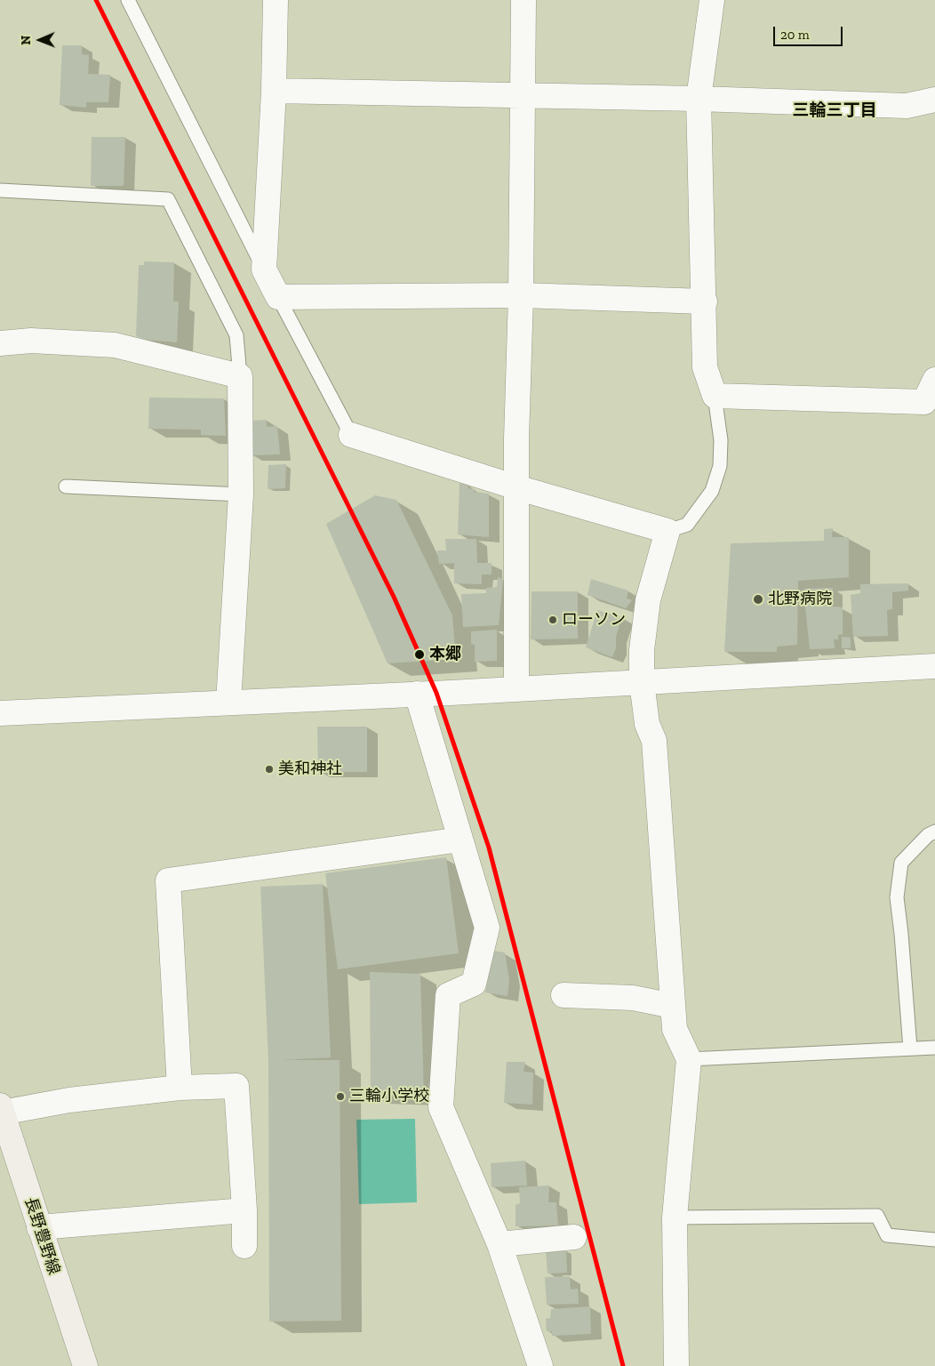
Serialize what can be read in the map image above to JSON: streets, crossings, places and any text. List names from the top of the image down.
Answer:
{
  "streets": {
    "main road": ["長野豊野線"]
  },
  "districts": ["三輪三丁目"],
  "places": [
    "北野病院",
    "ローソン",
    "本郷",
    "美和神社",
    "三輪小学校"
  ],
  "lines": ["transit line N"],
  "scale_bar": "20 m",
  "north": "left"
}
